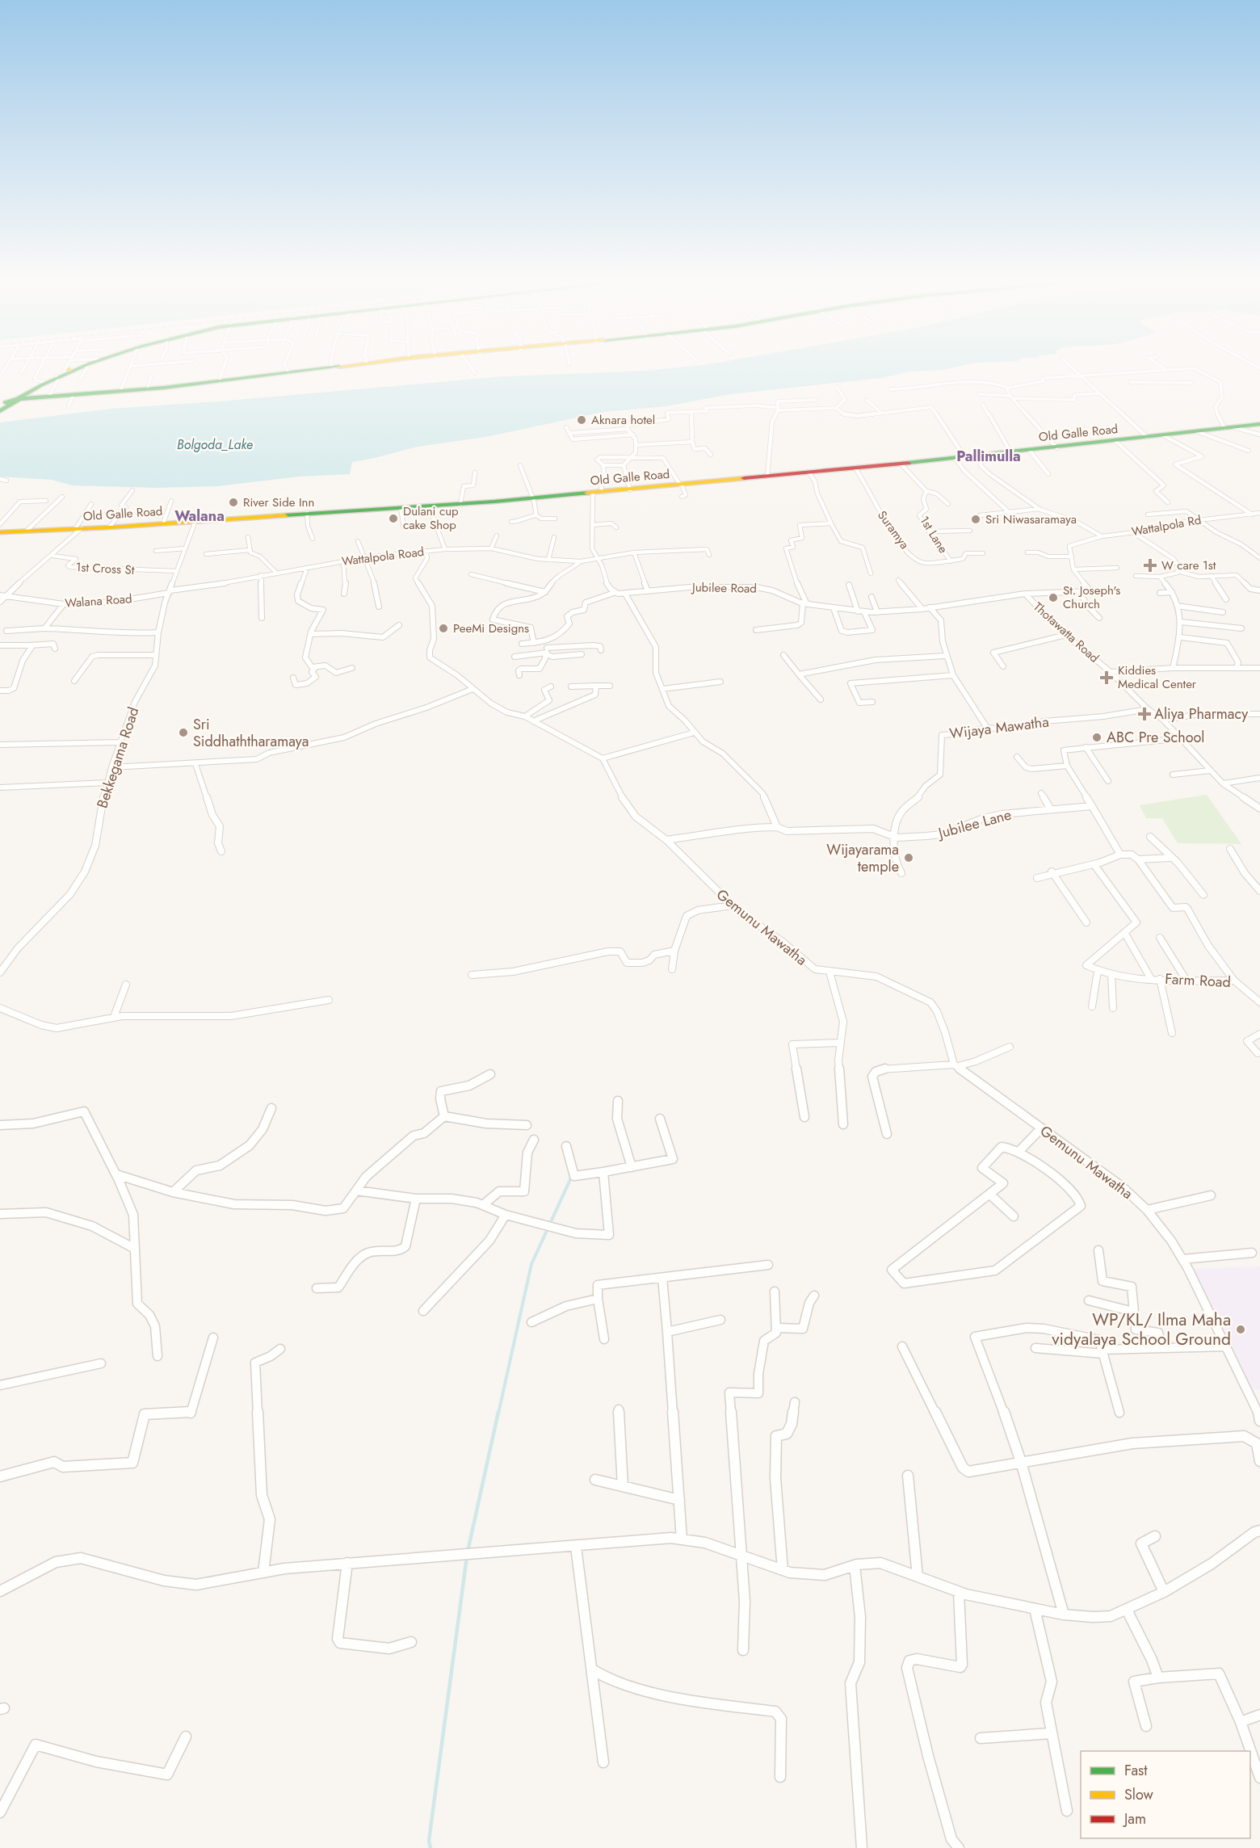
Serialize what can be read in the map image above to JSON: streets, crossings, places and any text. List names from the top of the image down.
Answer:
{
  "streets": {
    "main road": ["Old Galle Road"],
    "street": [
      "Wattalpola Rd",
      "Suramya",
      "1st Lane",
      "Wattalpola Road",
      "1st Cross St",
      "Jubilee Road",
      "Walana Road",
      "Thotawatta Road",
      "Wijaya Mawatha",
      "Bekkegama Road",
      "Jubilee Lane",
      "Gemunu Mawatha",
      "Farm Road"
    ]
  },
  "crossings": [
    ["Old Galle Road", "Suramya"],
    ["Old Galle Road", "Bekkegama Road"],
    ["Suramya", "1st Lane"],
    ["Wattalpola Road", "Walana Road"],
    ["Wattalpola Road", "Bekkegama Road"],
    ["1st Cross St", "Bekkegama Road"],
    ["Jubilee Road", "Thotawatta Road"],
    ["Walana Road", "Bekkegama Road"],
    ["Thotawatta Road", "Wijaya Mawatha"],
    ["Wijaya Mawatha", "Jubilee Lane"],
    ["Jubilee Lane", "Gemunu Mawatha"]
  ],
  "districts": ["Pallimulla", "Walana"],
  "water": ["Bolgoda_Lake"],
  "places": {
    "other": [
      "Aknara hotel",
      "River Side Inn",
      "Dulani cup cake Shop",
      "Sri Niwasaramaya",
      "St. Joseph's Church",
      "PeeMi Designs",
      "Sri Siddhaththaramaya",
      "ABC Pre School",
      "Wijayarama temple",
      "WP/KL/ Ilma Maha vidyalaya School Ground"
    ],
    "health": ["W care 1st", "Kiddies Medical Center", "Aliya Pharmacy"]
  },
  "legend": ["Fast", "Slow", "Jam"]
}
